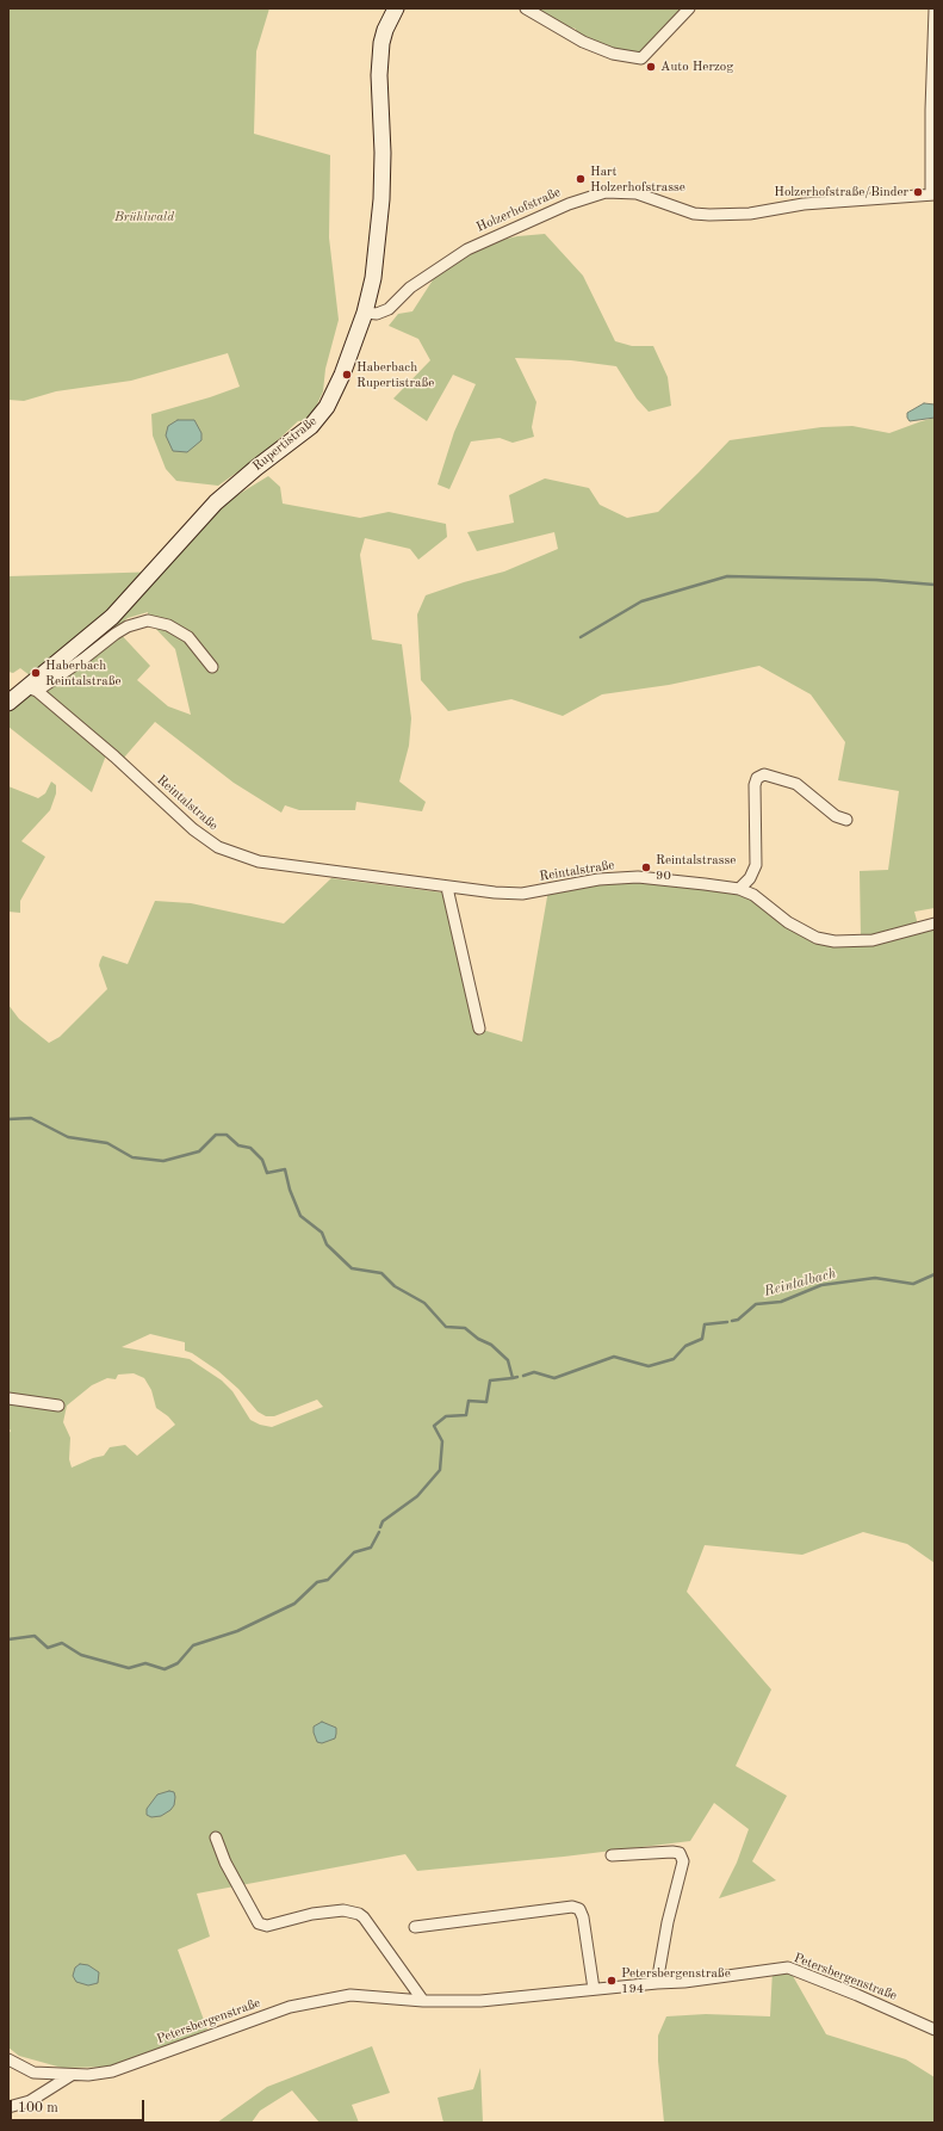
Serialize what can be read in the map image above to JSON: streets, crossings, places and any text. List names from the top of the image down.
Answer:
{
  "streets": {
    "main road": ["Rupertistraße"],
    "street": ["Holzerhofstraße", "Reintalstraße", "Petersbergenstraße"]
  },
  "crossings": [
    ["Holzerhofstraße", "Rupertistraße"],
    ["Rupertistraße", "Reintalstraße"]
  ],
  "water": ["Reintalbach"],
  "parks": ["Brühlwald"],
  "places": [
    "Auto Herzog",
    "Hart Holzerhofstrasse",
    "Holzerhofstraße/Binder",
    "Haberbach Rupertistraße",
    "Haberbach Reintalstraße",
    "Reintalstrasse 90",
    "Petersbergenstraße 194"
  ],
  "scale_bar": "100 m"
}
